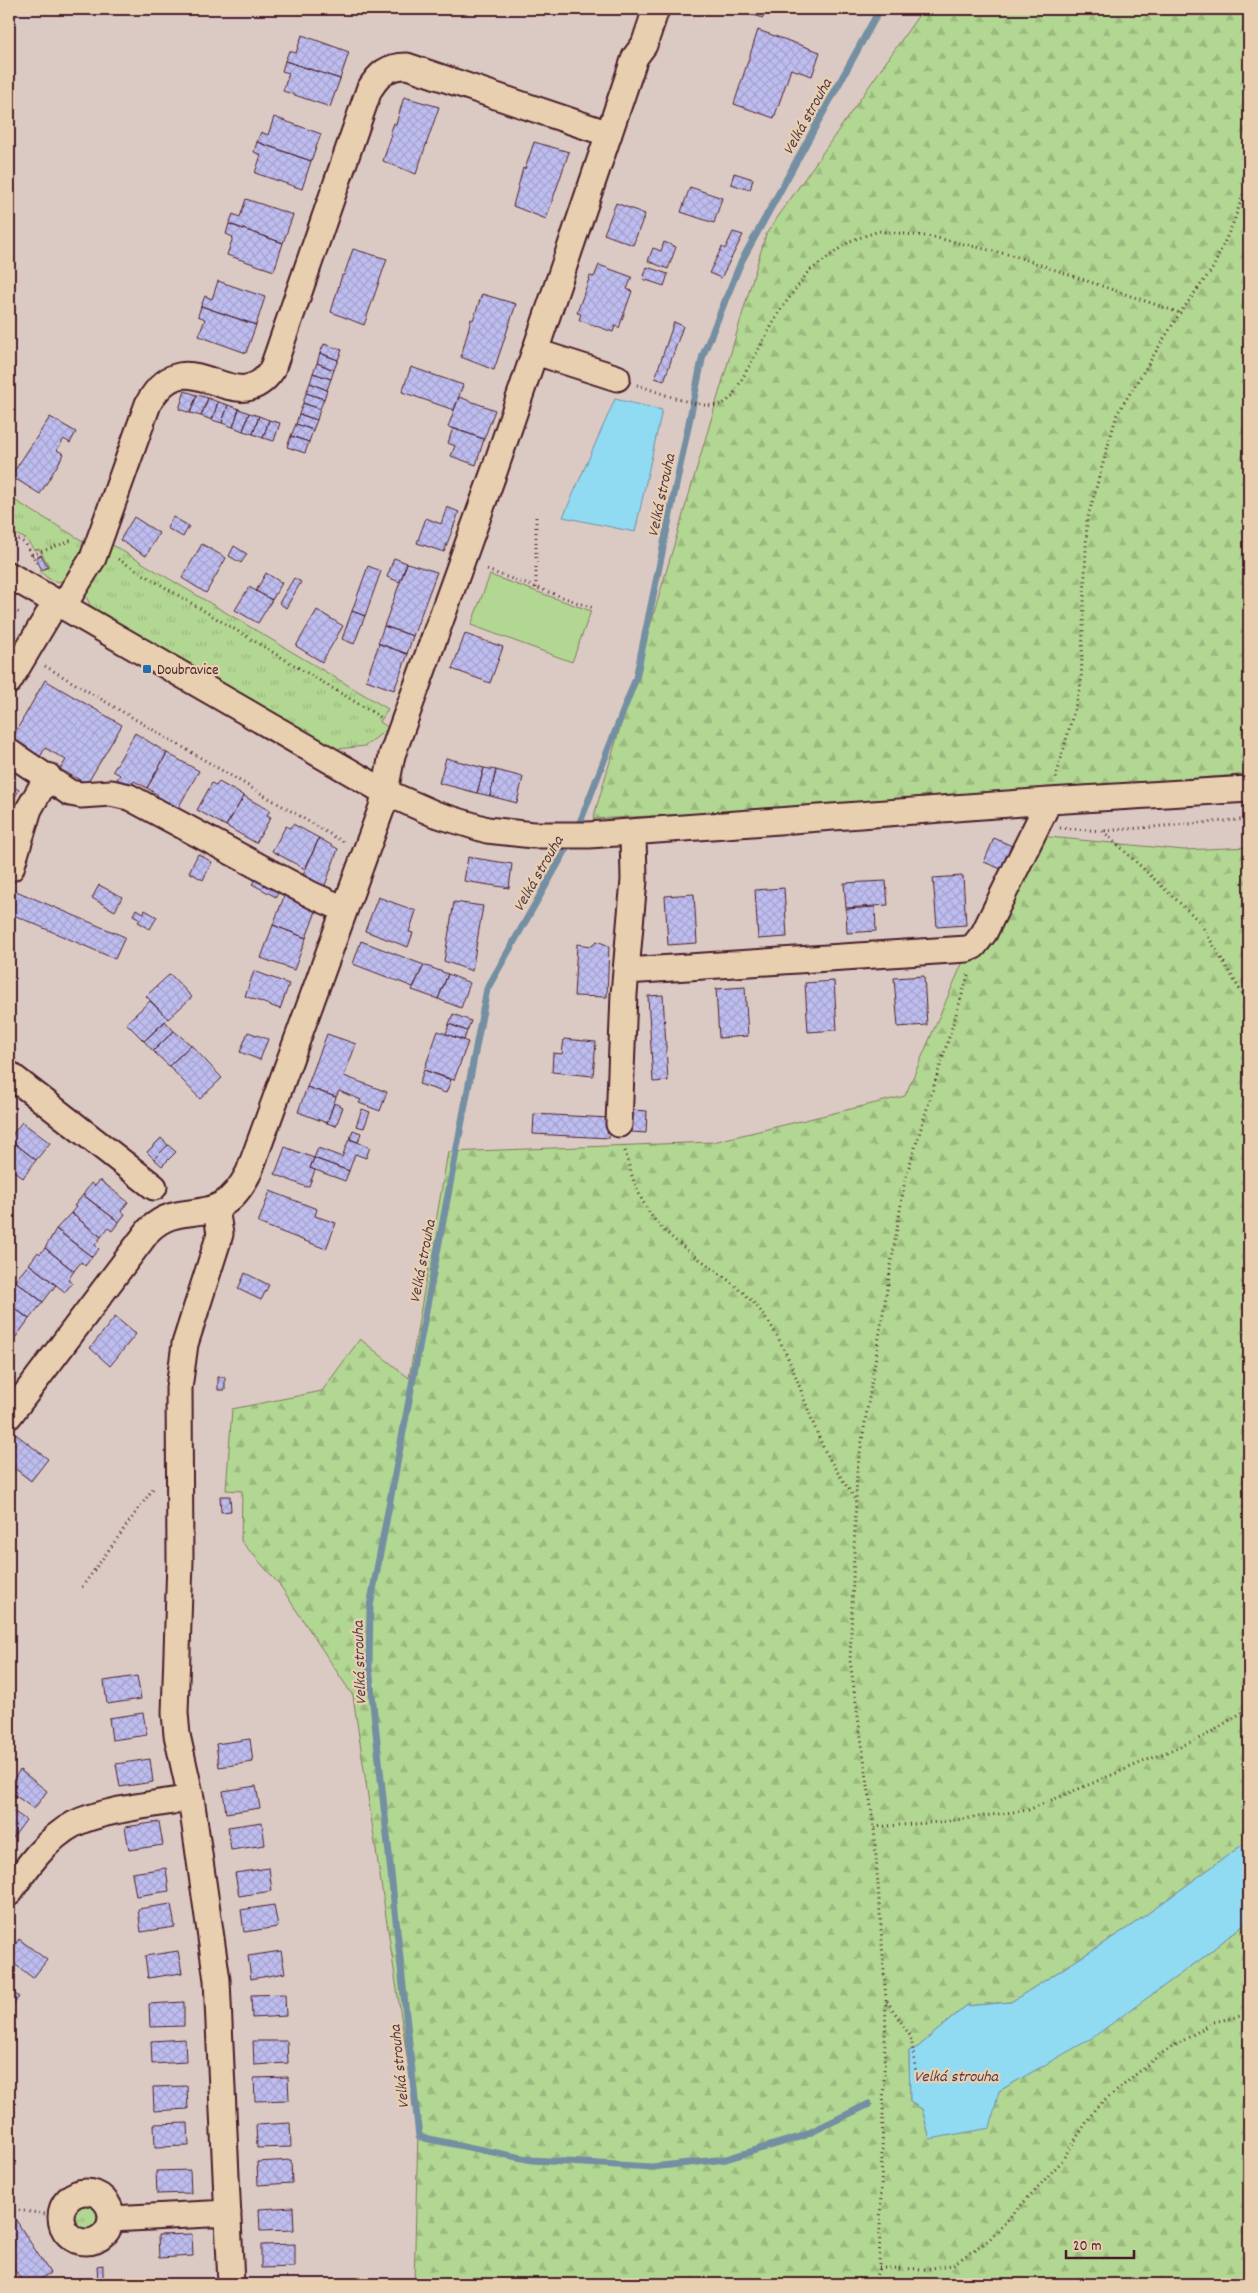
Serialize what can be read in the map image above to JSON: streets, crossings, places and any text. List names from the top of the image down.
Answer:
{
  "water": ["Velká strouha"],
  "places": {
    "transit": ["Doubravice"]
  },
  "scale_bar": "20 m"
}
